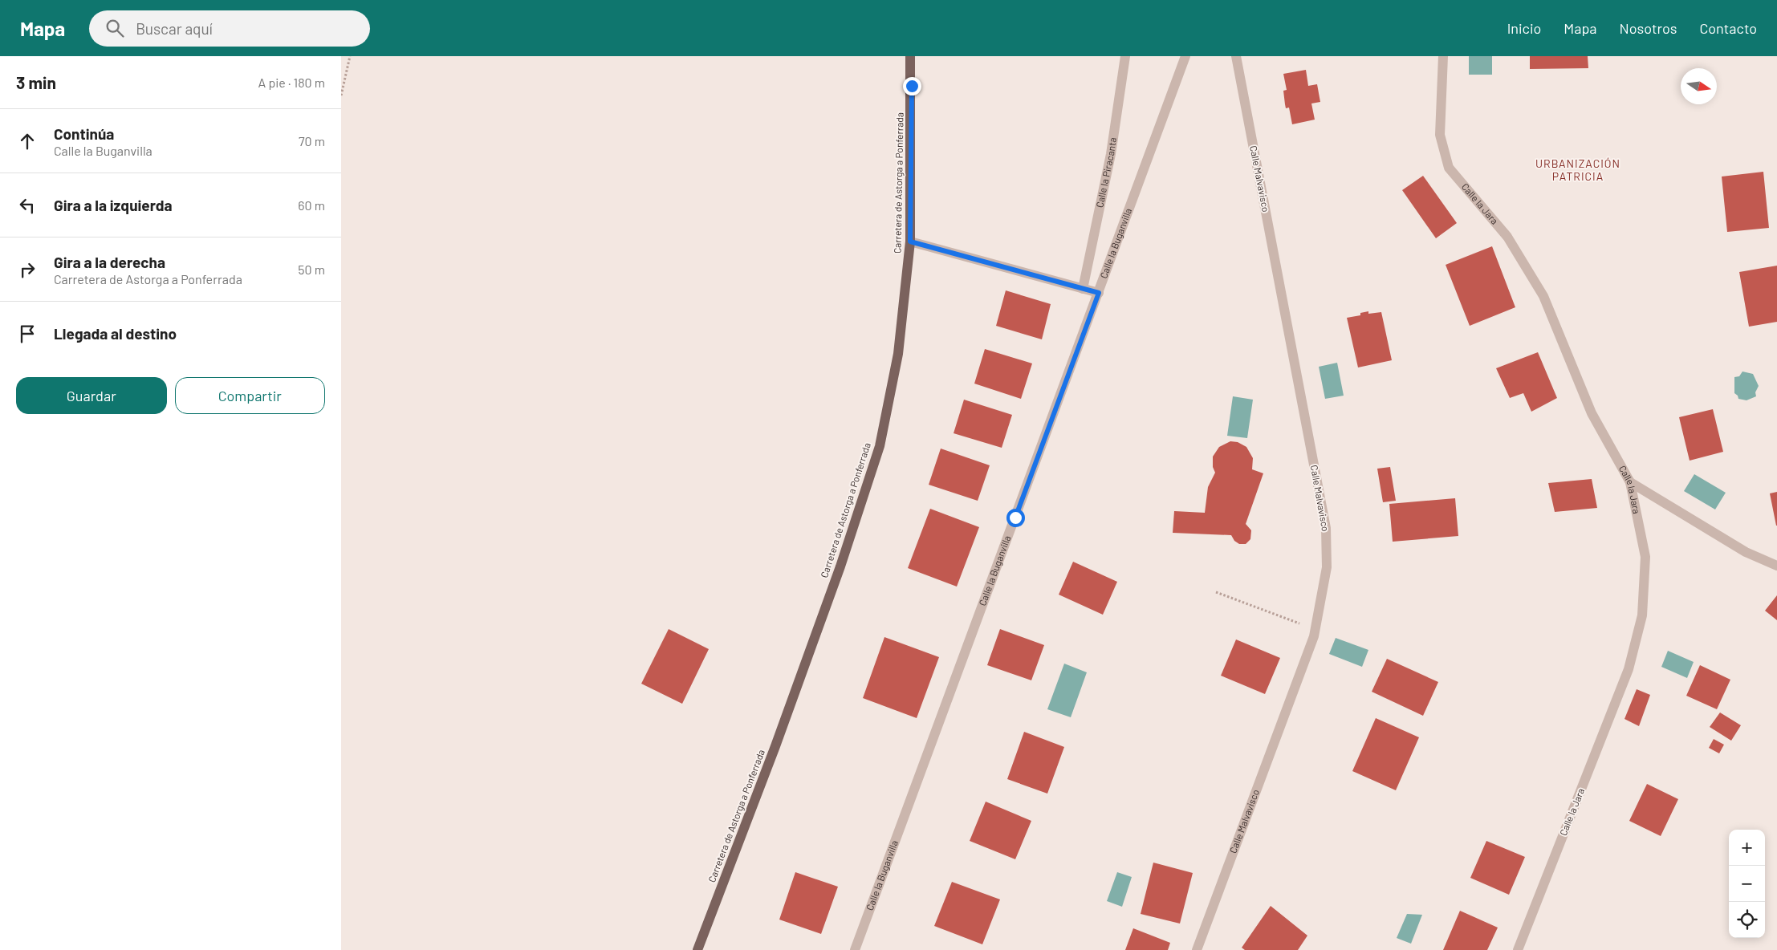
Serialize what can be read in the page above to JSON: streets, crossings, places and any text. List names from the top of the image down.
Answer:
{
  "streets": {
    "main road": ["Carretera de Astorga a Ponferrada"],
    "street": [
      "Calle la Piracanta",
      "Calle Malvavisco",
      "Calle la Jara",
      "Calle la Buganvilla"
    ]
  },
  "districts": ["URBANIZACIÓN PATRICIA"],
  "north": "right",
  "page": {
    "header": "Mapa",
    "search": "Buscar aquí",
    "nav": [
      "Inicio",
      "Mapa",
      "Nosotros",
      "Contacto"
    ],
    "heading": ["3 min", "A pie · 180 m"],
    "list": [
      ["Continúa", "Calle la Buganvilla", "70 m"],
      ["Gira a la izquierda", "60 m"],
      ["Gira a la derecha", "Carretera de Astorga a Ponferrada", "50 m"],
      "Llegada al destino"
    ],
    "buttons": ["Guardar", "Compartir"],
    "map_buttons": ["+", "−"]
  }
}
